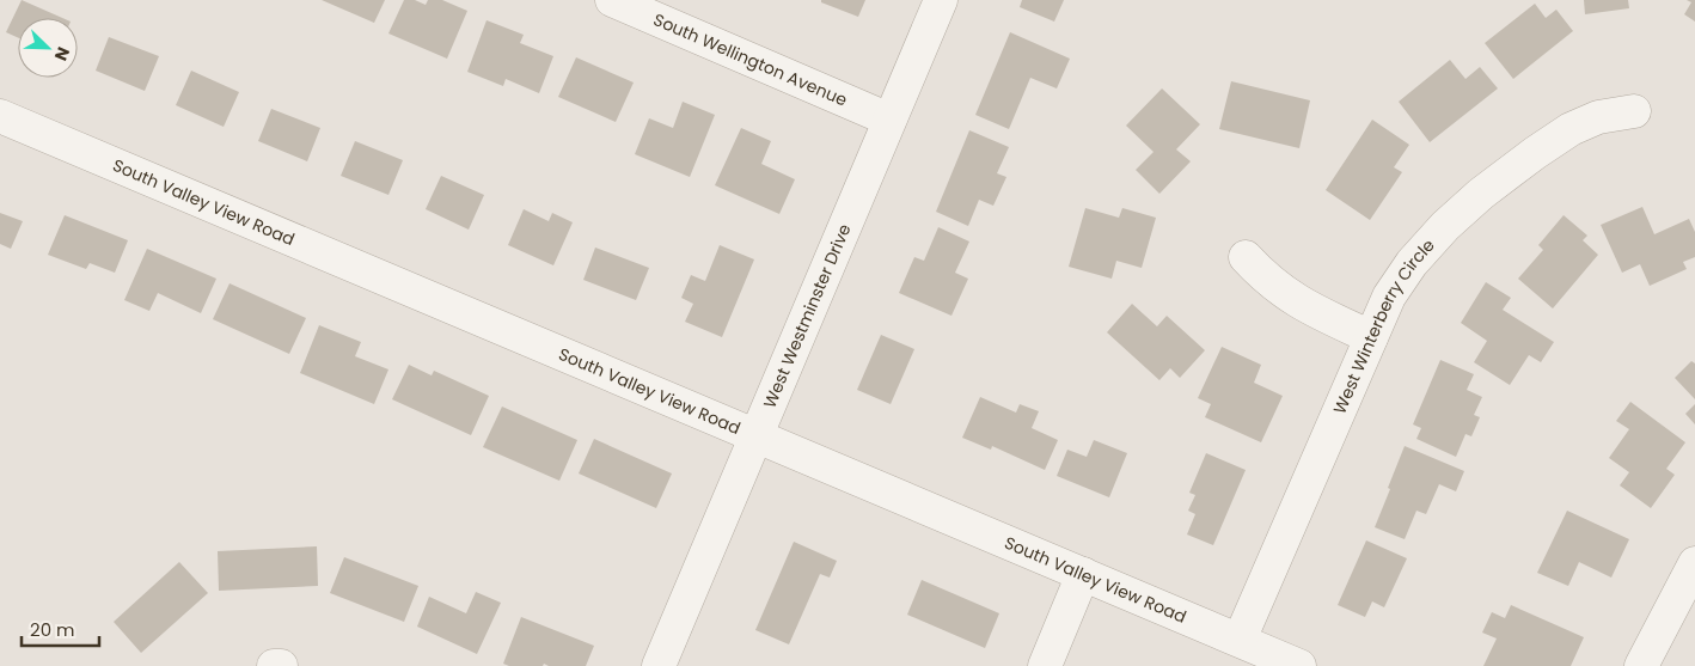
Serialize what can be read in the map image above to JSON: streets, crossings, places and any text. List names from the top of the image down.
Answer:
{
  "streets": {
    "street": [
      "South Wellington Avenue",
      "South Valley View Road",
      "West Westminster Drive",
      "West Winterberry Circle"
    ]
  },
  "crossings": [
    ["South Wellington Avenue", "West Westminster Drive"],
    ["South Valley View Road", "West Westminster Drive"],
    ["South Valley View Road", "West Winterberry Circle"]
  ],
  "scale_bar": "20 m",
  "north": "bottom right"
}
